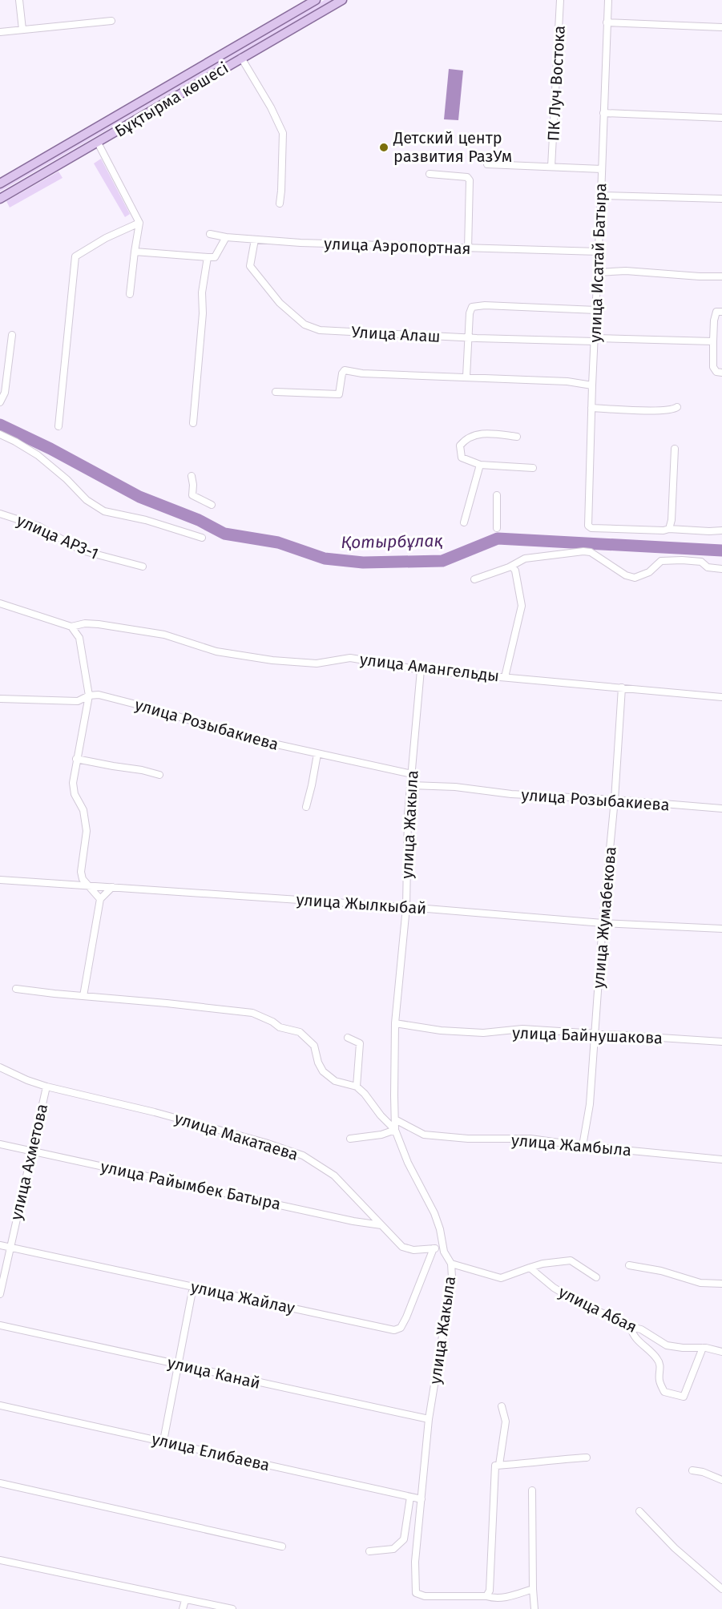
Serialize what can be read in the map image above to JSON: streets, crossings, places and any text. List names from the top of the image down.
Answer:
{
  "streets": {
    "main road": ["Бұқтырма көшесі"],
    "street": [
      "ПК Луч Востока",
      "улица Аэропортная",
      "улица Исатай Батыра",
      "Улица Алаш",
      "улица АРЗ-1",
      "улица Амангельды",
      "улица Розыбакиева",
      "улица Жакыла",
      "улица Жылкыбай",
      "улица Жумабекова",
      "улица Байнушакова",
      "улица Макатаева",
      "улица Жамбыла",
      "улица Ахметова",
      "улица Райымбек Батыра",
      "улица Жайлау",
      "улица Абая",
      "улица Канай",
      "улица Елибаева"
    ]
  },
  "crossings": [
    ["улица Аэропортная", "улица Исатай Батыра"],
    ["улица Аэропортная", "Улица Алаш"],
    ["улица Исатай Батыра", "Улица Алаш"],
    ["улица Амангельды", "улица Жакыла"],
    ["улица Амангельды", "улица Жумабекова"],
    ["улица Розыбакиева", "улица Жакыла"],
    ["улица Розыбакиева", "улица Жумабекова"],
    ["улица Жакыла", "улица Жылкыбай"],
    ["улица Жакыла", "улица Байнушакова"],
    ["улица Жакыла", "улица Макатаева"],
    ["улица Жакыла", "улица Жамбыла"],
    ["улица Жакыла", "улица Канай"],
    ["улица Жакыла", "улица Елибаева"],
    ["улица Жылкыбай", "улица Жумабекова"],
    ["улица Жумабекова", "улица Байнушакова"],
    ["улица Жумабекова", "улица Жамбыла"],
    ["улица Макатаева", "улица Ахметова"],
    ["улица Макатаева", "улица Райымбек Батыра"],
    ["улица Макатаева", "улица Жайлау"],
    ["улица Ахметова", "улица Райымбек Батыра"],
    ["улица Ахметова", "улица Жайлау"]
  ],
  "water": ["Қотырбұлақ"],
  "places": ["Детский центр развития РазУм"]
}
